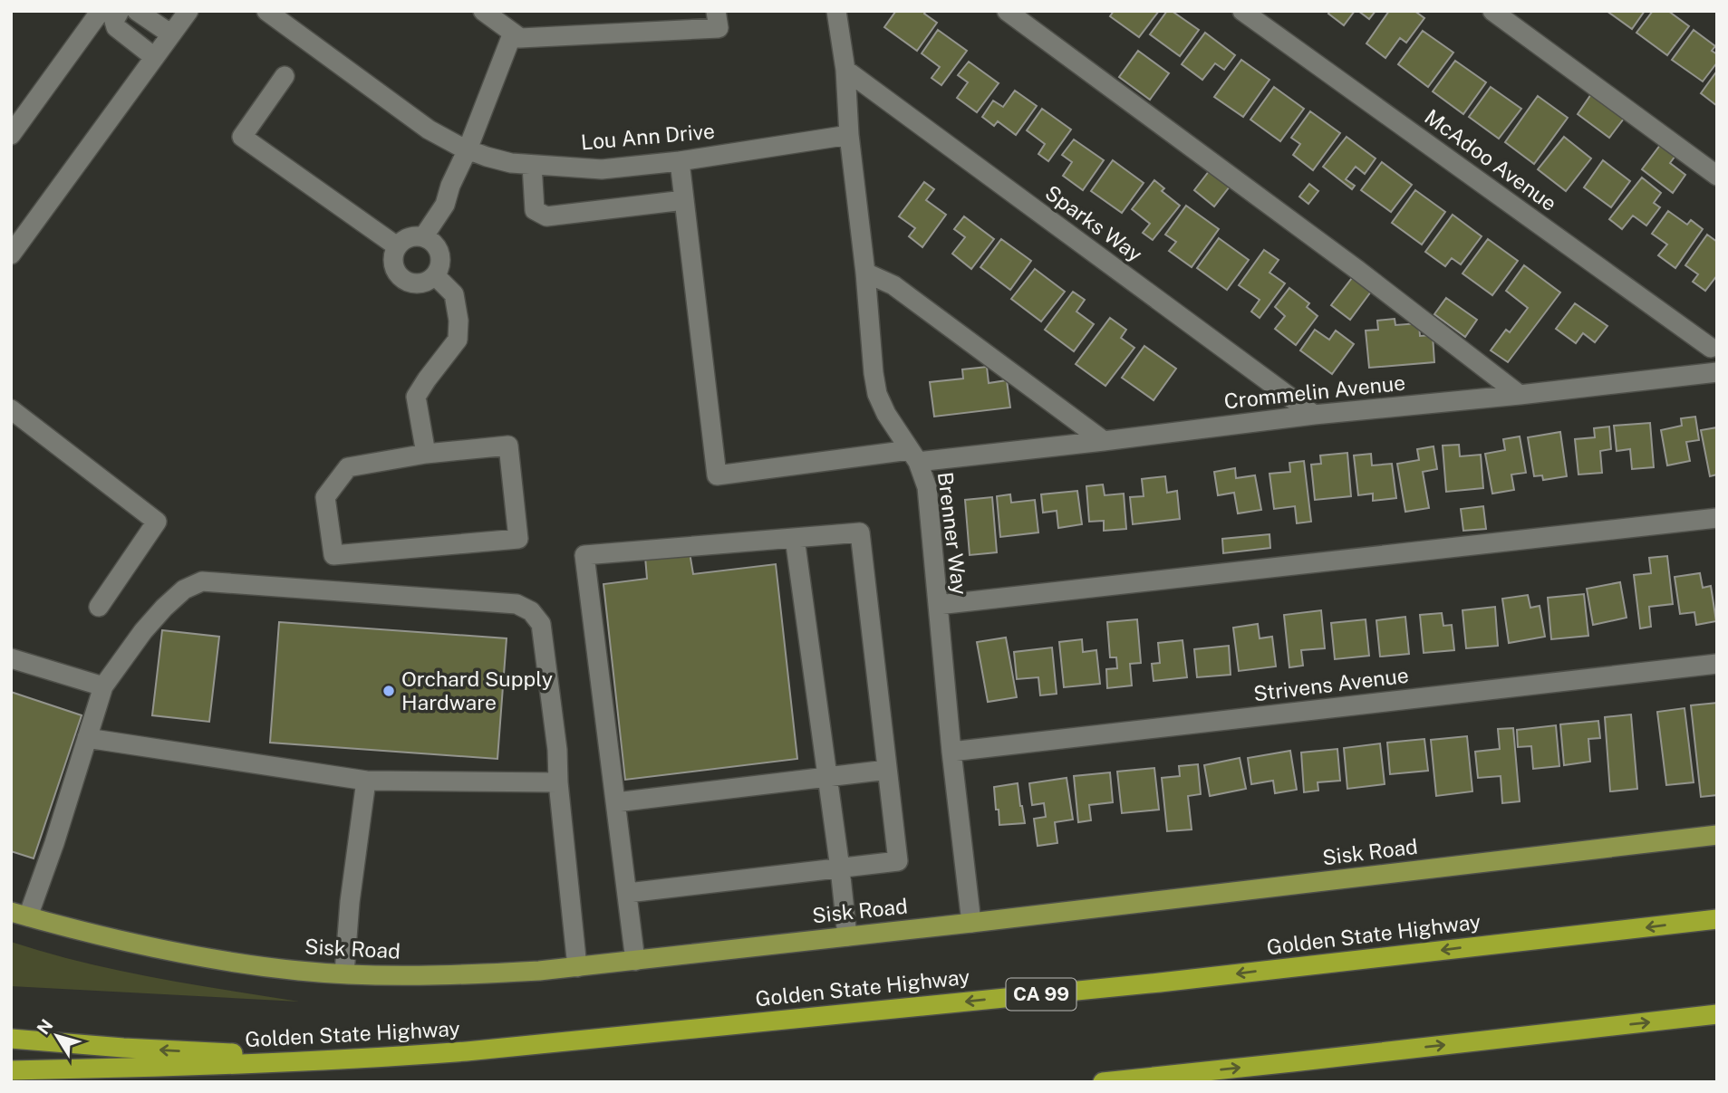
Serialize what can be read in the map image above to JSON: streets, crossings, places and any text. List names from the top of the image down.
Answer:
{
  "streets": {
    "highway": ["Golden State Highway", "CA 99"],
    "main road": ["Sisk Road"],
    "street": [
      "Lou Ann Drive",
      "McAdoo Avenue",
      "Sparks Way",
      "Crommelin Avenue",
      "Brenner Way",
      "Strivens Avenue"
    ]
  },
  "crossings": [
    ["Lou Ann Drive", "Brenner Way"],
    ["Sparks Way", "Crommelin Avenue"],
    ["Sparks Way", "Brenner Way"],
    ["Crommelin Avenue", "Brenner Way"],
    ["Brenner Way", "Strivens Avenue"],
    ["Brenner Way", "Sisk Road"]
  ],
  "places": ["Orchard Supply Hardware"],
  "north": "top left"
}
